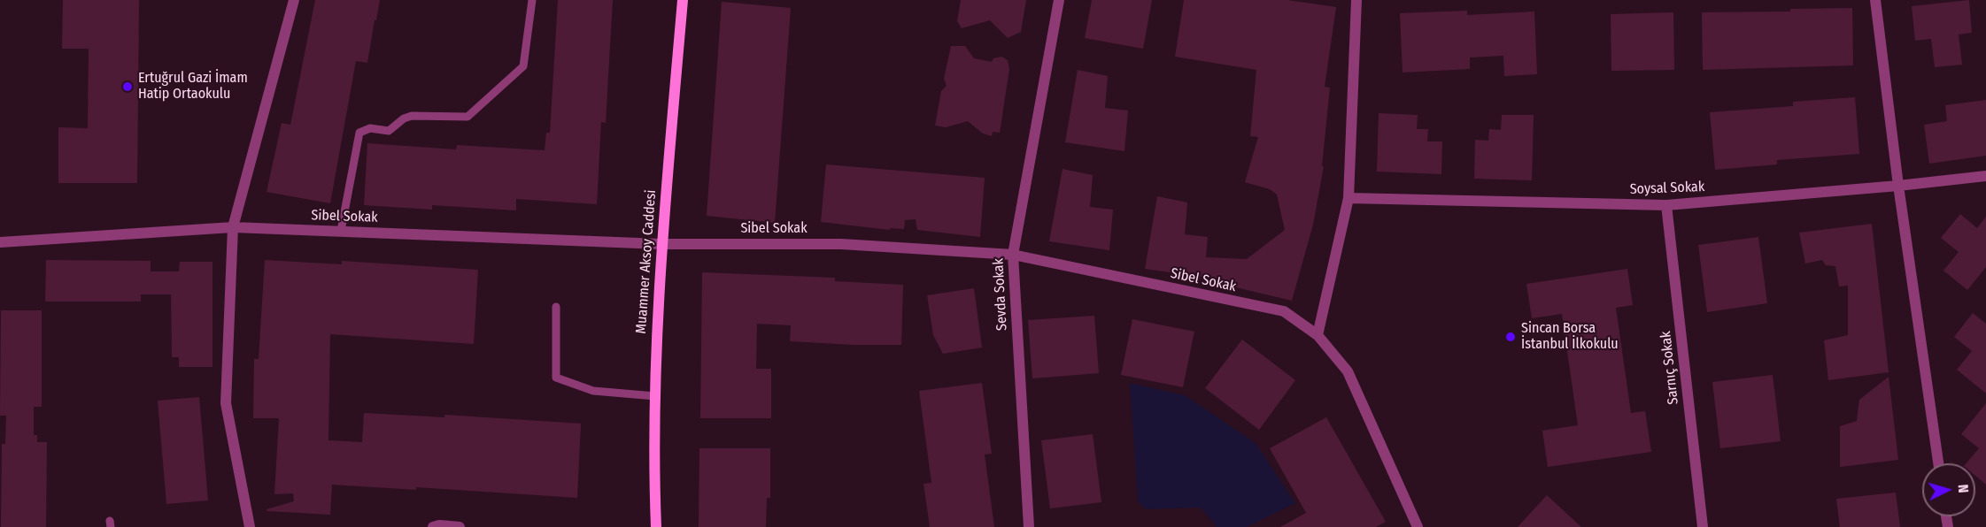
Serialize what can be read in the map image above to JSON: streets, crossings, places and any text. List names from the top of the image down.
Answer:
{
  "streets": {
    "street": [
      "Soysal Sokak",
      "Sibel Sokak",
      "Muammer Aksoy Caddesi",
      "Sevda Sokak",
      "Sarnıç Sokak"
    ]
  },
  "crossings": [
    ["Soysal Sokak", "Sarnıç Sokak"],
    ["Sibel Sokak", "Muammer Aksoy Caddesi"],
    ["Sibel Sokak", "Sevda Sokak"]
  ],
  "places": ["Ertuğrul Gazi İmam Hatip Ortaokulu", "Sincan Borsa İstanbul İlkokulu"],
  "north": "right"
}
